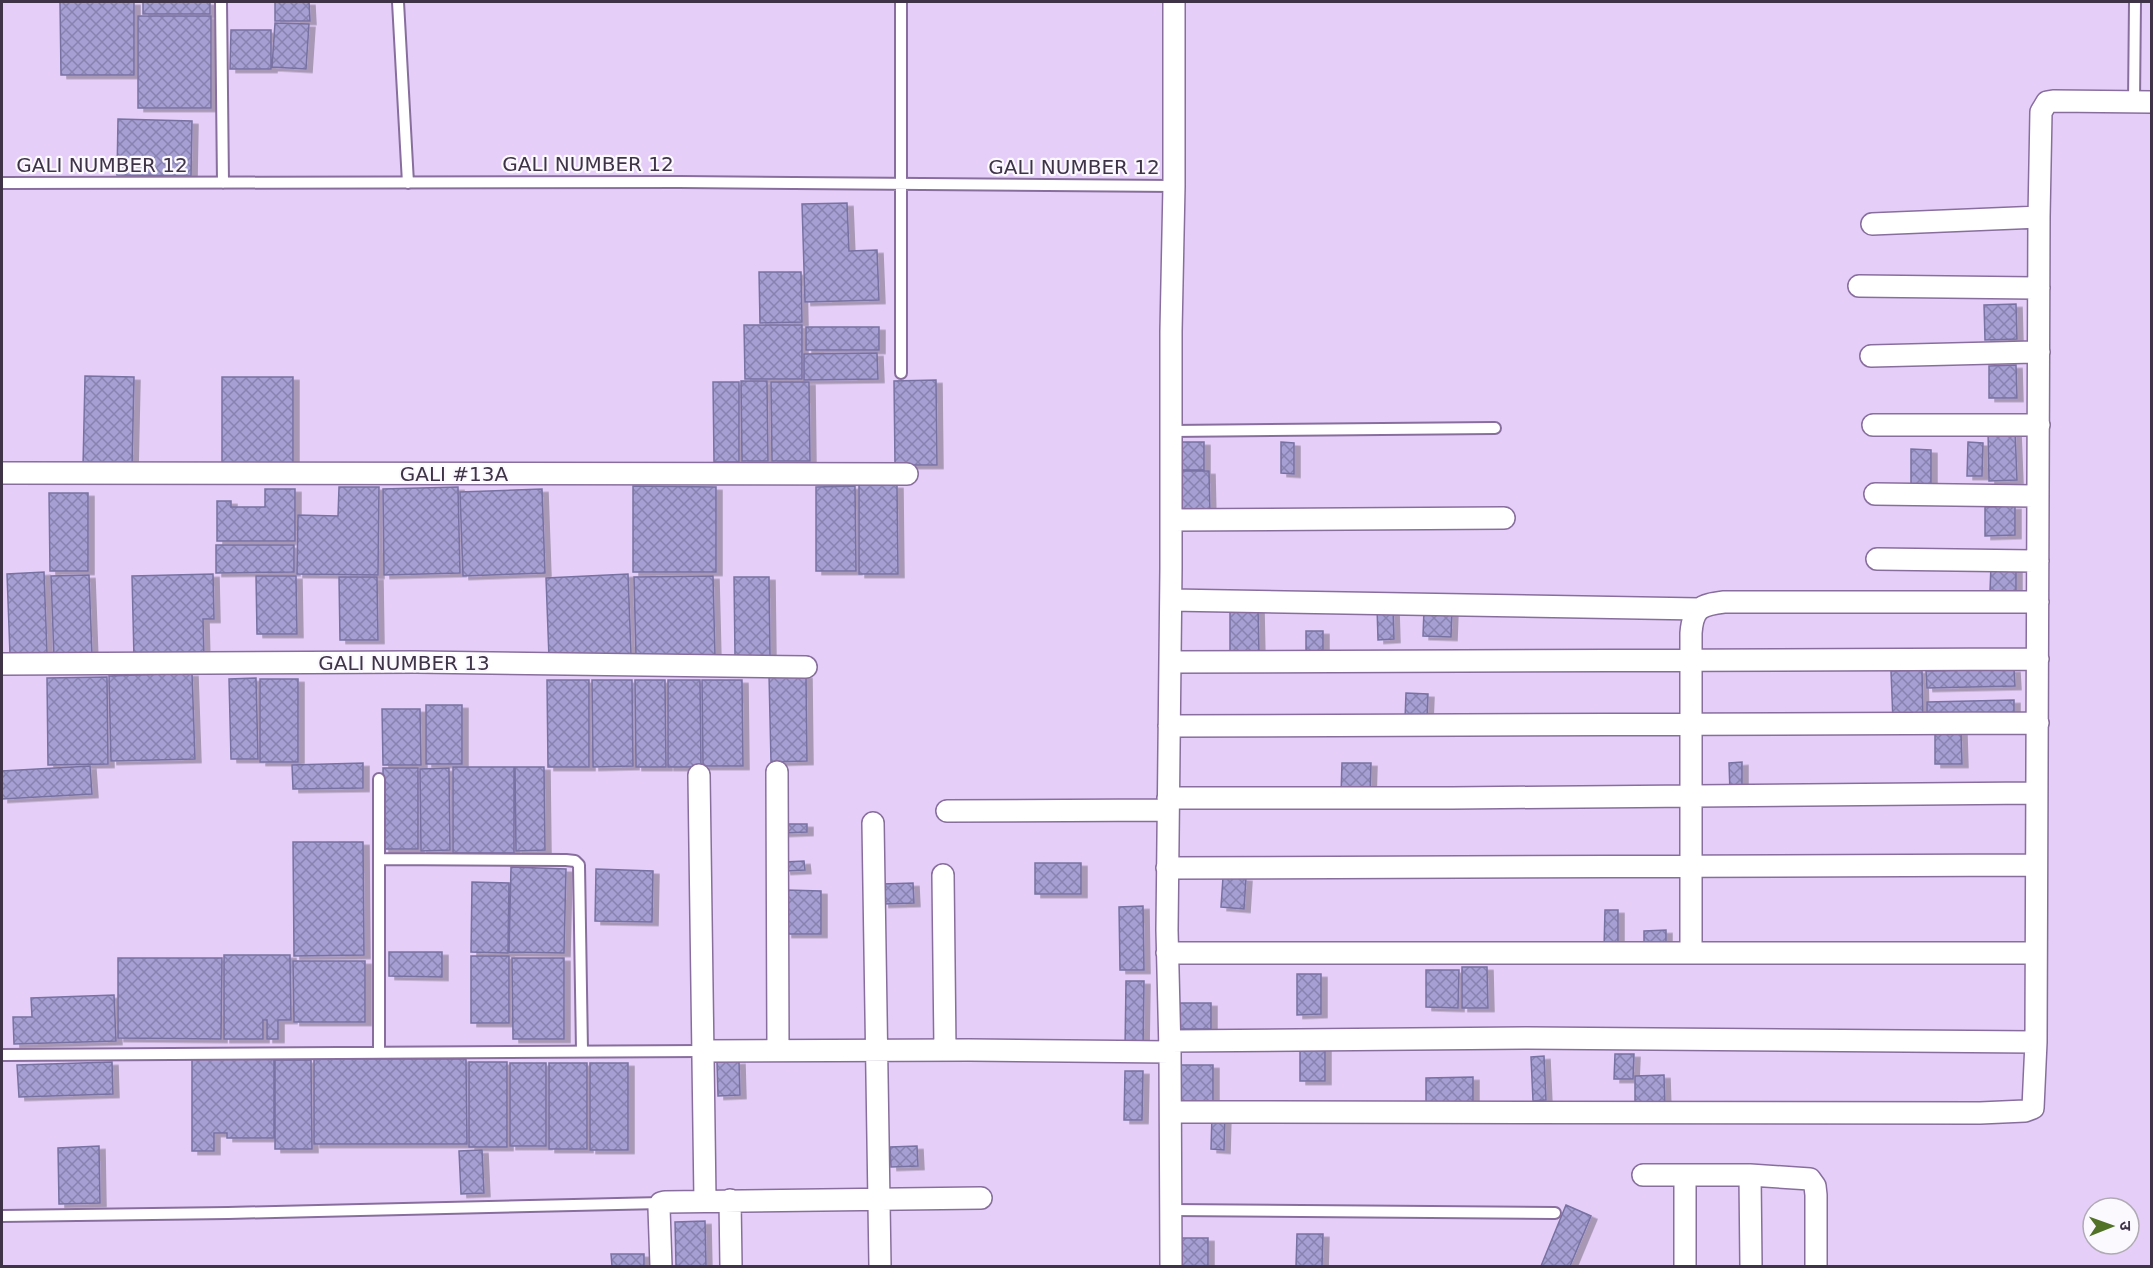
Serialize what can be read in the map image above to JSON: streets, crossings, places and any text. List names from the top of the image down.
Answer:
{
  "streets": {
    "street": ["GALI #13A", "GALI NUMBER 13"],
    "lane": ["GALI NUMBER 12"]
  },
  "north": "right"
}
